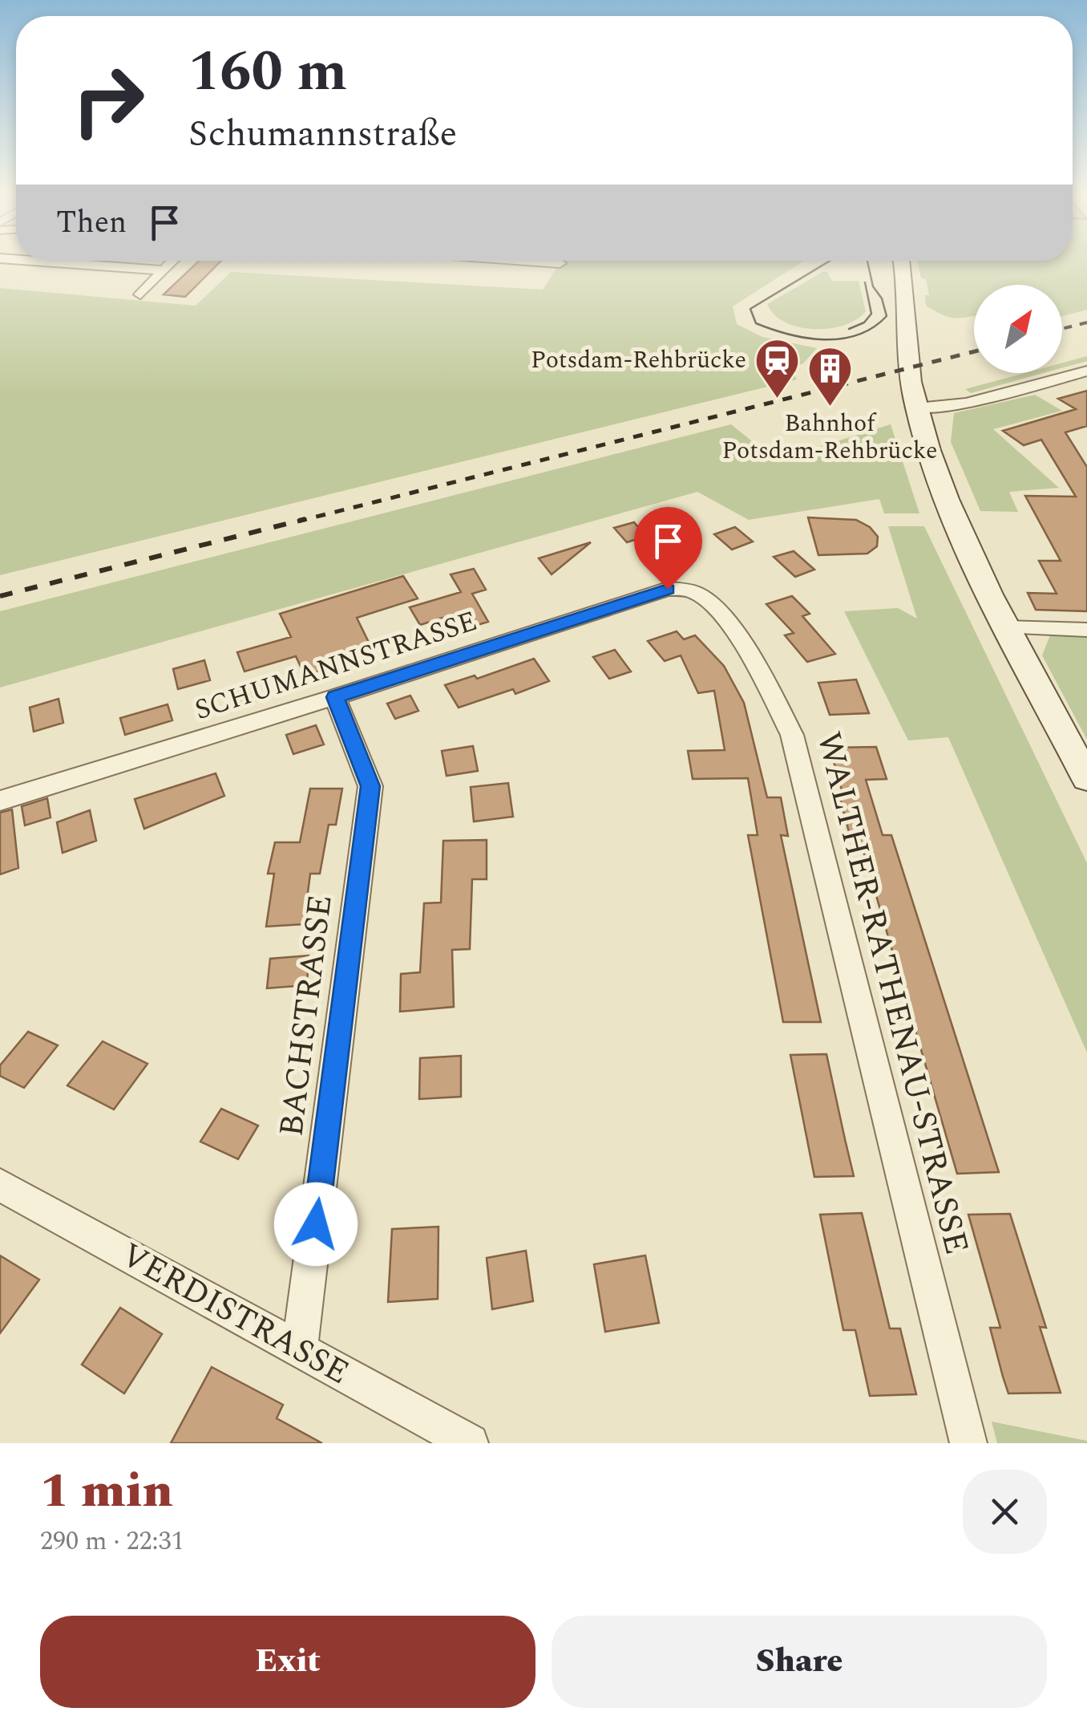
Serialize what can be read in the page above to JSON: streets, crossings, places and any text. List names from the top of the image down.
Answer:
{
  "streets": {
    "street": [
      "SCHUMANNSTRASSE",
      "WALTHER-RATHENAU-STRASSE",
      "BACHSTRASSE",
      "VERDISTRASSE"
    ]
  },
  "crossings": [
    ["SCHUMANNSTRASSE", "WALTHER-RATHENAU-STRASSE"],
    ["SCHUMANNSTRASSE", "BACHSTRASSE"],
    ["BACHSTRASSE", "VERDISTRASSE"]
  ],
  "places": {
    "station": ["Potsdam-Rehbrücke"],
    "building": ["Bahnhof Potsdam-Rehbrücke"]
  },
  "north": "top right",
  "page": {
    "turn": ["160 m", "Schumannstraße"],
    "then": "Then",
    "heading": ["1 min", "290 m · 22:31"],
    "buttons": ["Exit", "Share"]
  }
}
